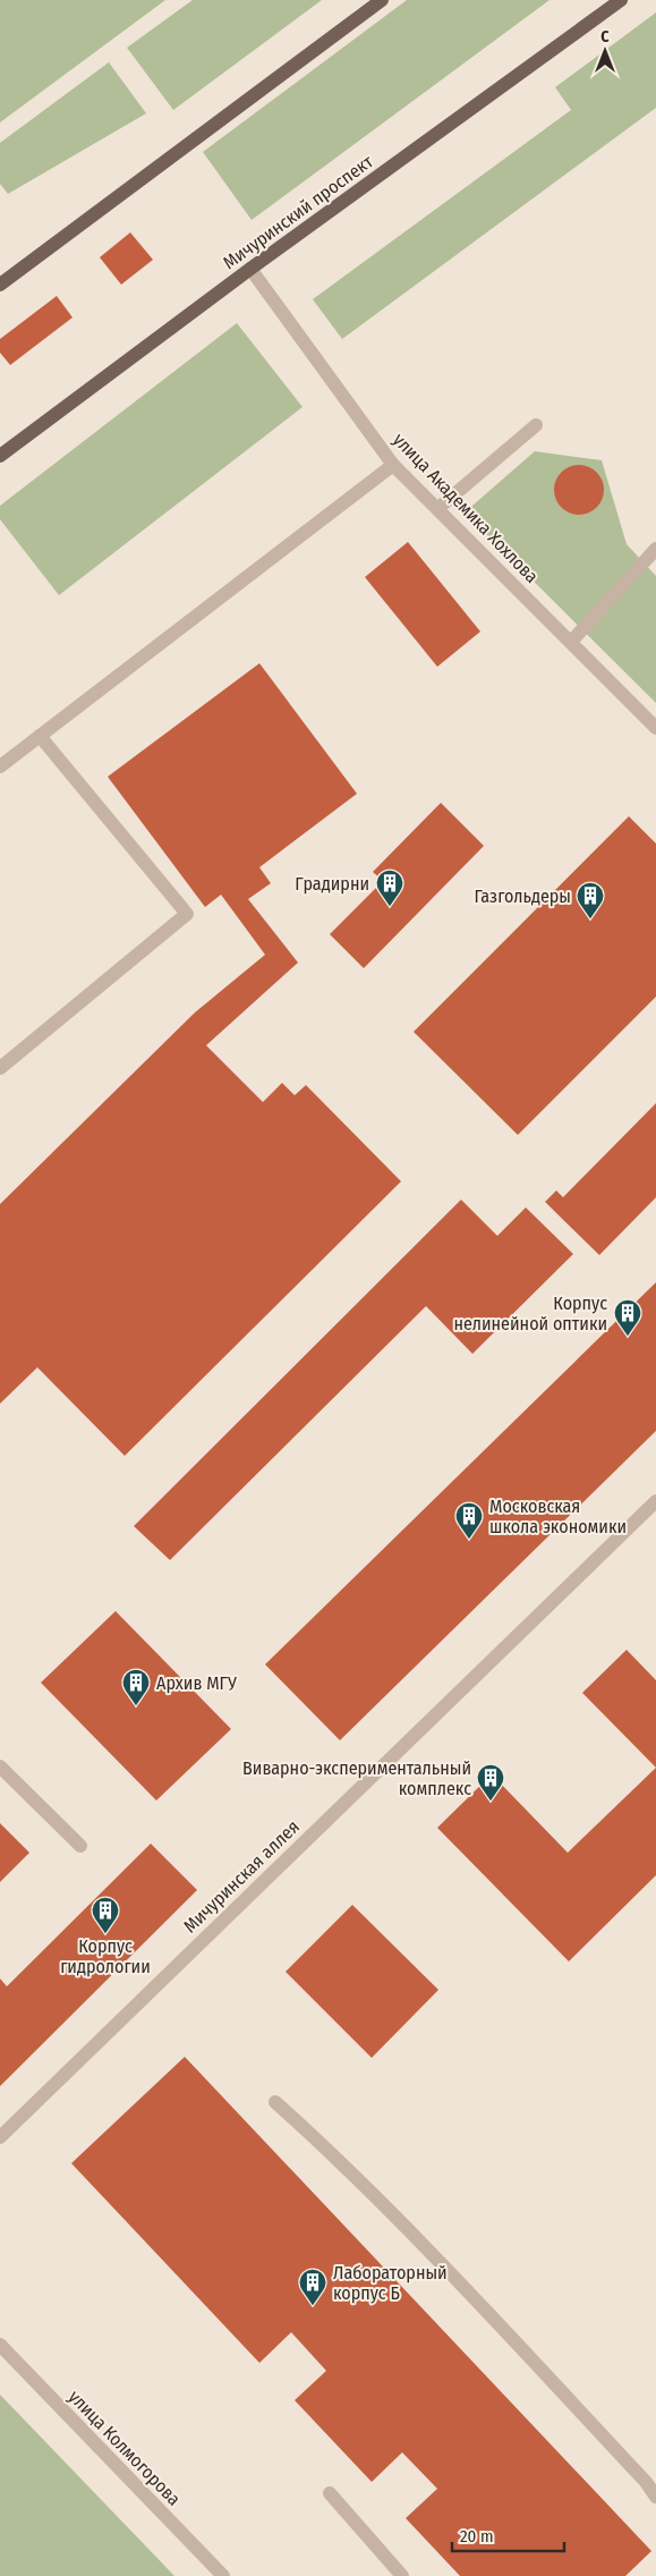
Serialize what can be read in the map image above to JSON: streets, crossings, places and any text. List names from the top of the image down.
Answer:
{
  "streets": {
    "main road": ["Мичуринский проспект"],
    "street": ["улица Академика Хохлова", "Мичуринская аллея", "улица Колмогорова"]
  },
  "crossings": [
    ["Мичуринский проспект", "улица Академика Хохлова"]
  ],
  "places": {
    "building": [
      "Градирни",
      "Газгольдеры",
      "Корпус нелинейной оптики",
      "Московская школа экономики",
      "Архив МГУ",
      "Виварно-экспериментальный комплекс",
      "Корпус гидрологии",
      "Лабораторный корпус Б"
    ]
  },
  "scale_bar": "20 m",
  "north": "top"
}
